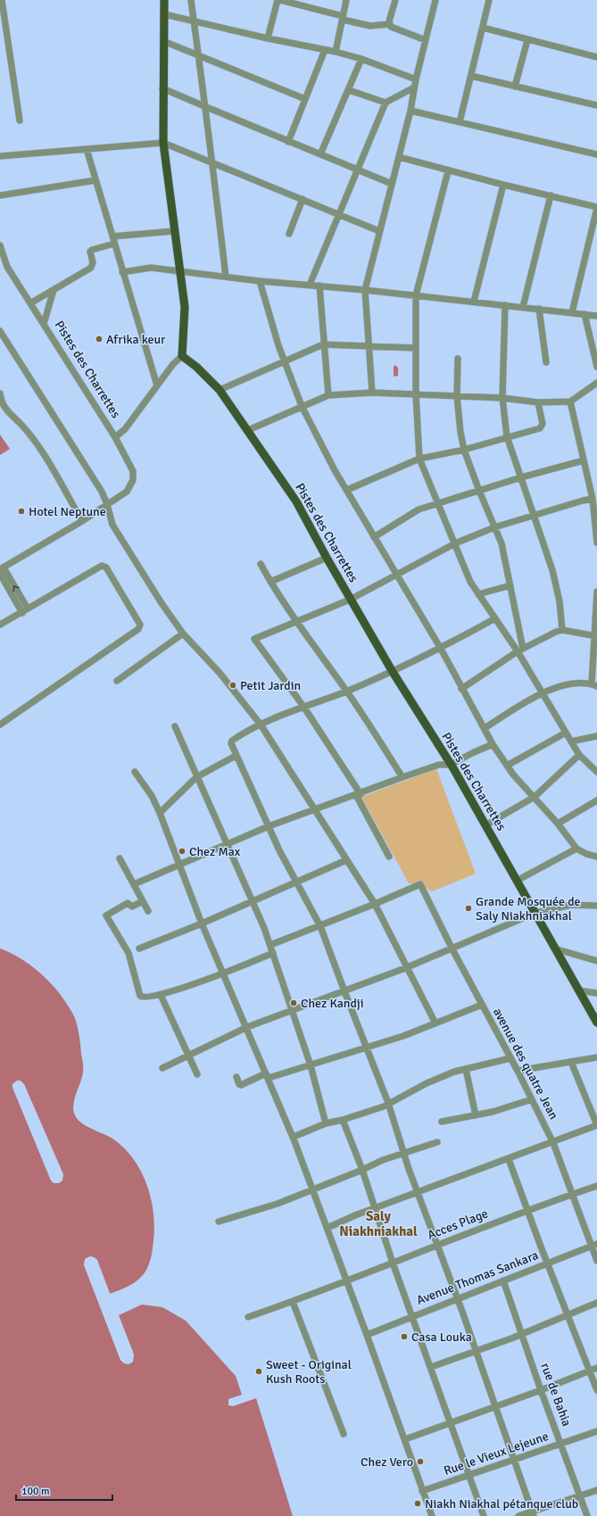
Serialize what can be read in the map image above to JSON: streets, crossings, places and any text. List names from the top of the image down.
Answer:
{
  "streets": {
    "main road": ["Pistes des Charrettes"],
    "street": [
      "avenue des quatre Jean",
      "Acces Plage",
      "Avenue Thomas Sankara",
      "rue de Bahia",
      "Rue le Vieux Lejeune"
    ]
  },
  "crossings": [
    ["avenue des quatre Jean", "Acces Plage"],
    ["avenue des quatre Jean", "Avenue Thomas Sankara"],
    ["Avenue Thomas Sankara", "rue de Bahia"],
    ["rue de Bahia", "Rue le Vieux Lejeune"]
  ],
  "districts": ["Saly Niakhniakhal"],
  "places": [
    "Afrika keur",
    "Hotel Neptune",
    "Petit Jardin",
    "Chez Max",
    "Grande Mosquée de Saly Niakhniakhal",
    "Chez Kandji",
    "Casa Louka",
    "Sweet - Original Kush Roots",
    "Chez Vero",
    "Niakh Niakhal pétanque club"
  ],
  "scale_bar": "100 m"
}
